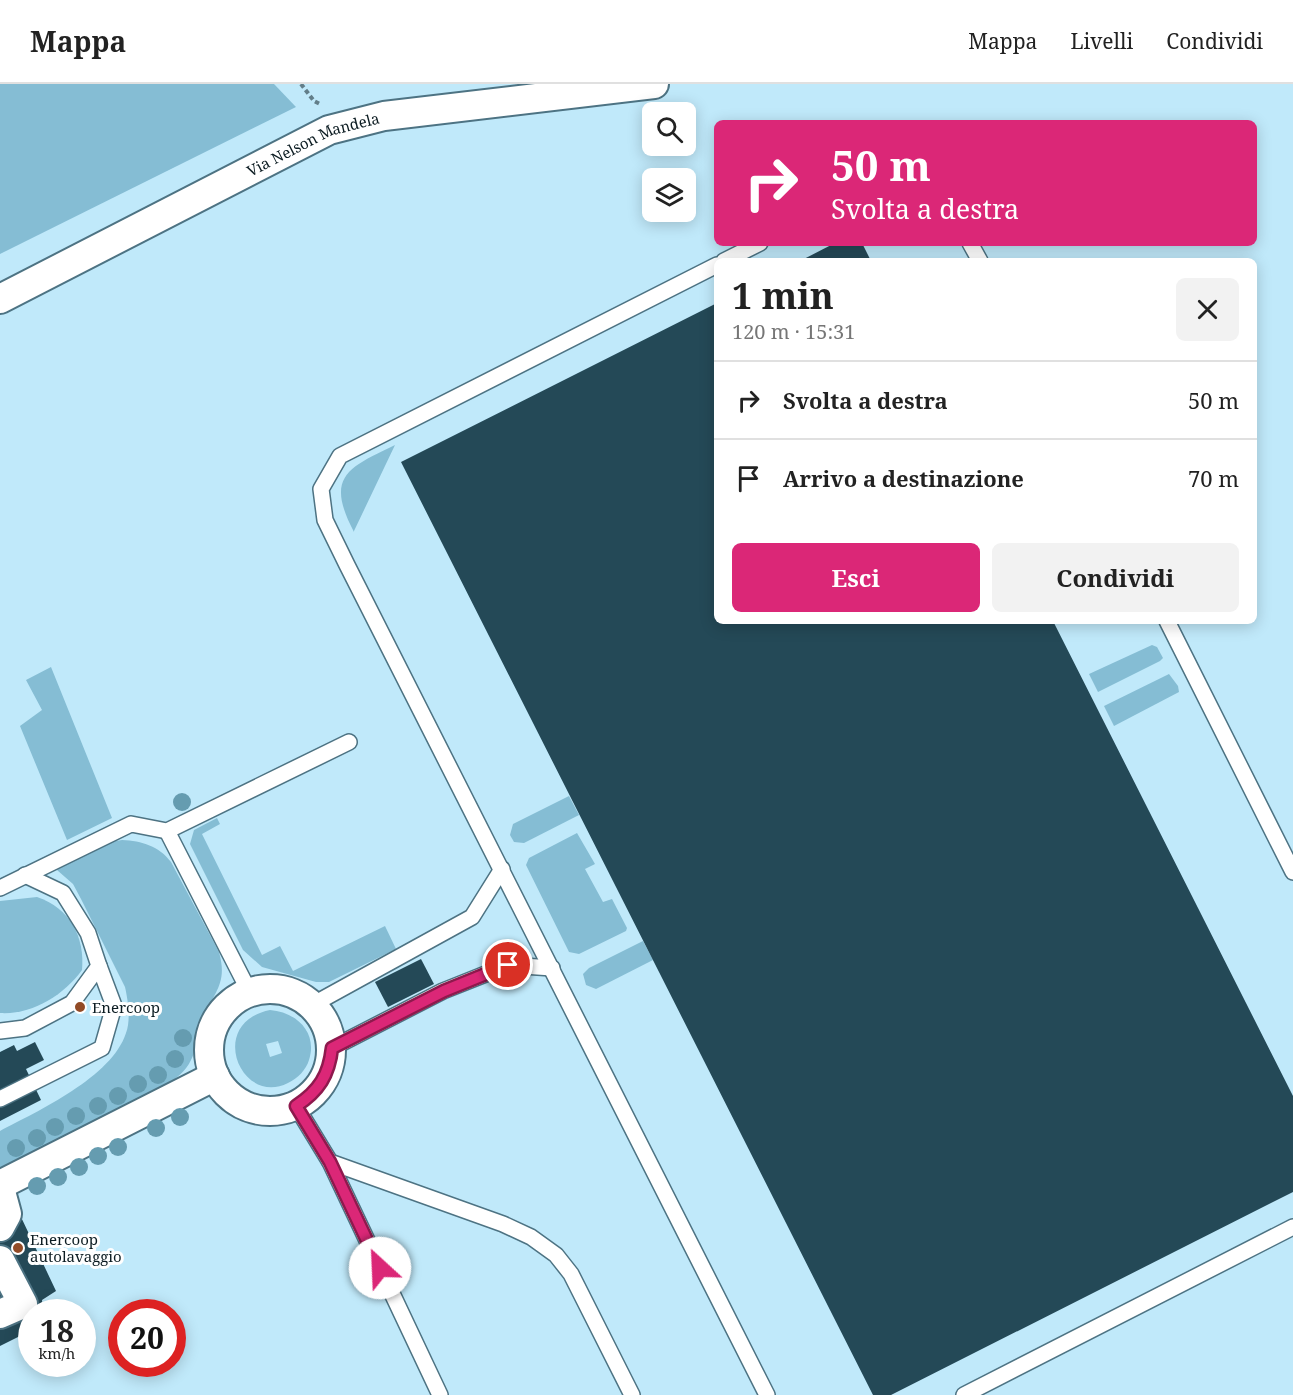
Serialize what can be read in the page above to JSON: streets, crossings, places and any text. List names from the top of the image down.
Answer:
{
  "streets": {
    "street": ["Via Nelson Mandela"]
  },
  "places": ["Enercoop", "Enercoop autolavaggio"],
  "page": {
    "header": "Mappa",
    "nav": ["Mappa", "Livelli", "Condividi"],
    "turn": ["50 m", "Svolta a destra"],
    "heading": ["1 min", "120 m · 15:31"],
    "list": [
      {
        "name": "Svolta a destra",
        "value": "50 m"
      },
      {
        "name": "Arrivo a destinazione",
        "value": "70 m"
      }
    ],
    "buttons": ["Esci", "Condividi"],
    "speed": "18 km/h",
    "limit": "20"
  }
}
